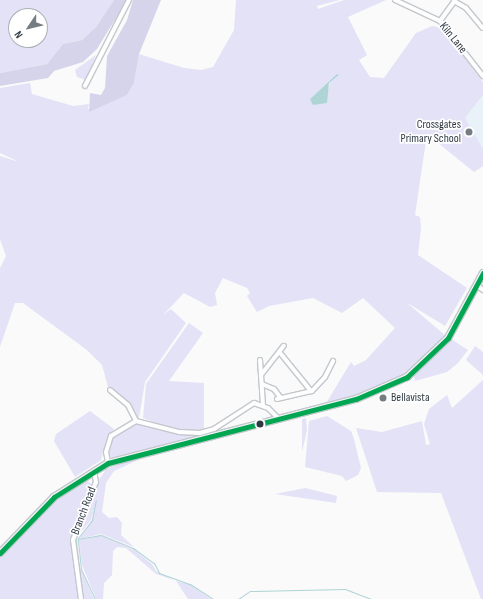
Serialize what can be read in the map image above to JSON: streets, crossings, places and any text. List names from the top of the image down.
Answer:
{
  "streets": {
    "street": ["Kiln Lane", "Branch Road"]
  },
  "places": ["Crossgates Primary School", "Bellavista"],
  "north": "bottom left"
}
